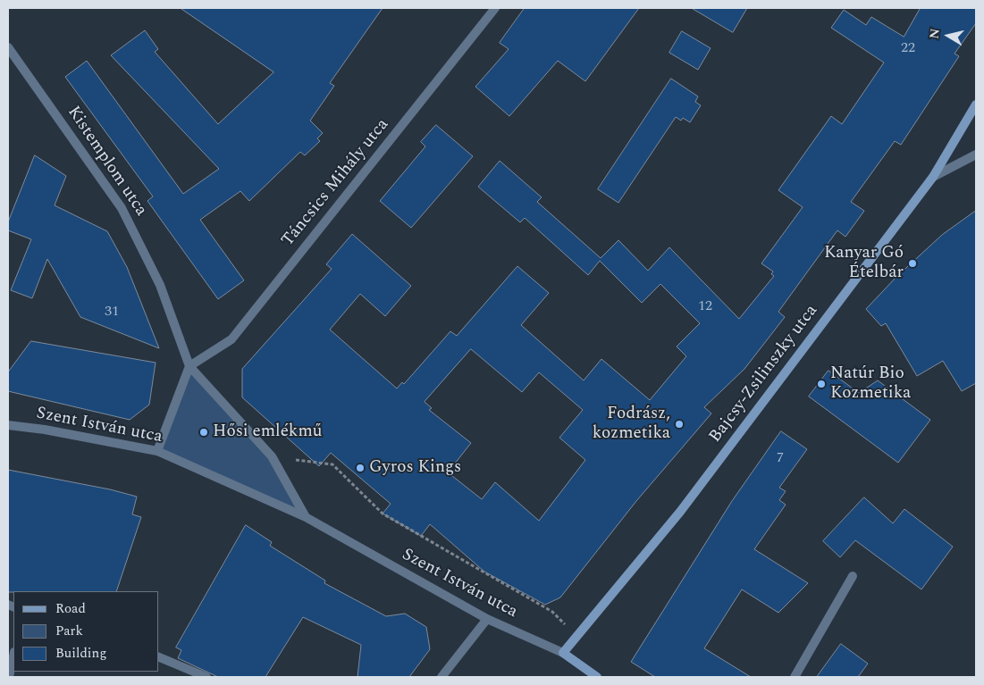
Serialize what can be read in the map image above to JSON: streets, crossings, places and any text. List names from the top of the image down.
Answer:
{
  "streets": {
    "main road": ["Bajcsy-Zsilinszky utca", "Szent István utca"],
    "street": ["Kistemplom utca", "Táncsics Mihály utca"]
  },
  "crossings": [
    ["Kistemplom utca", "Táncsics Mihály utca"],
    ["Bajcsy-Zsilinszky utca", "Szent István utca"]
  ],
  "places": [
    "Kanyar Gó Ételbár",
    "Natúr Bio Kozmetika",
    "Fodrász, kozmetika",
    "Hősi emlékmű",
    "Gyros Kings"
  ],
  "house_numbers": [
    "22",
    "12",
    "31",
    "7"
  ],
  "legend": ["Road", "Park", "Building"],
  "north": "left"
}
